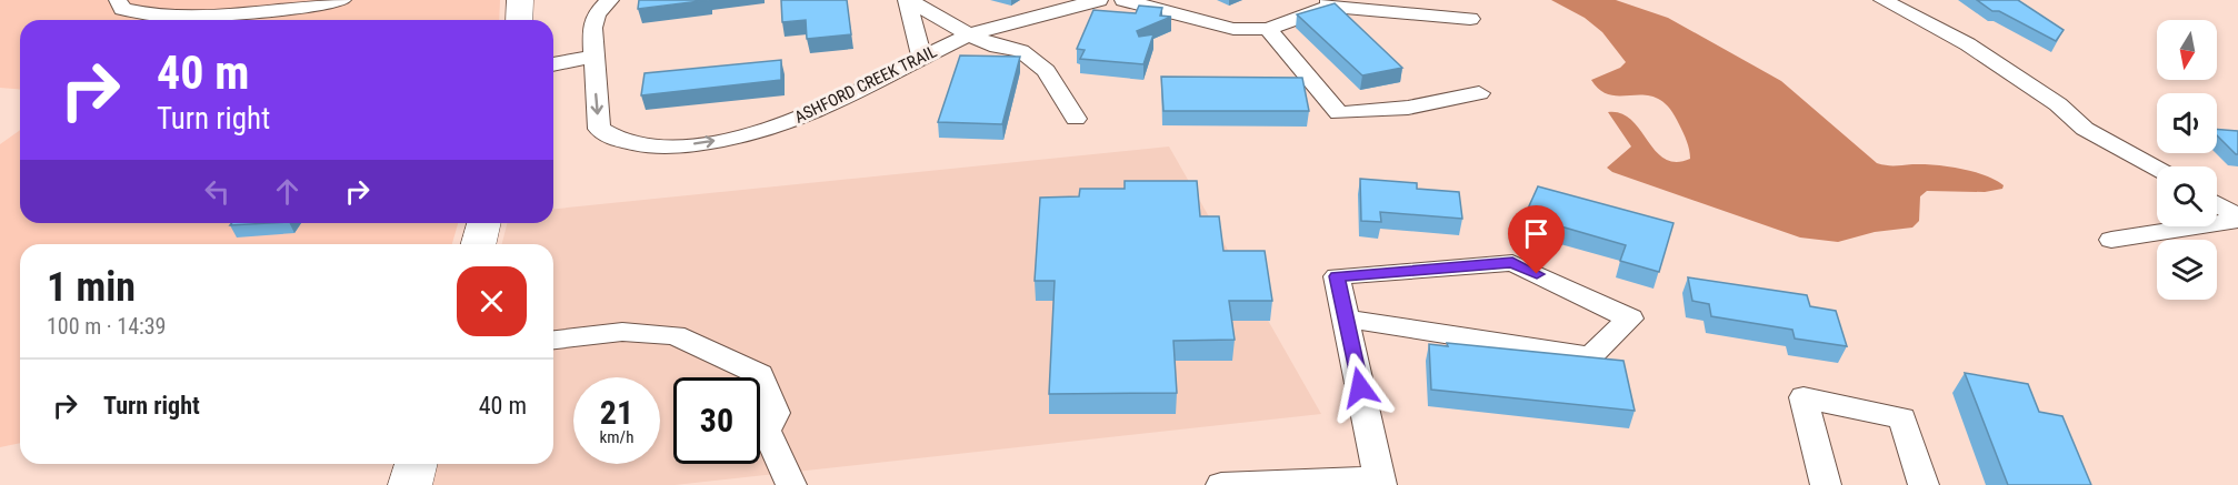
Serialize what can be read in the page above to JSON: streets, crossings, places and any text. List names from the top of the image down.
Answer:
{
  "streets": {
    "street": ["ASHFORD CREEK TRAIL"]
  },
  "north": "bottom",
  "page": {
    "turn": ["40 m", "Turn right"],
    "heading": ["1 min", "100 m · 14:39"],
    "list": [
      {
        "name": "Turn right",
        "value": "40 m"
      }
    ],
    "speed": "21 km/h",
    "limit": "30"
  }
}
